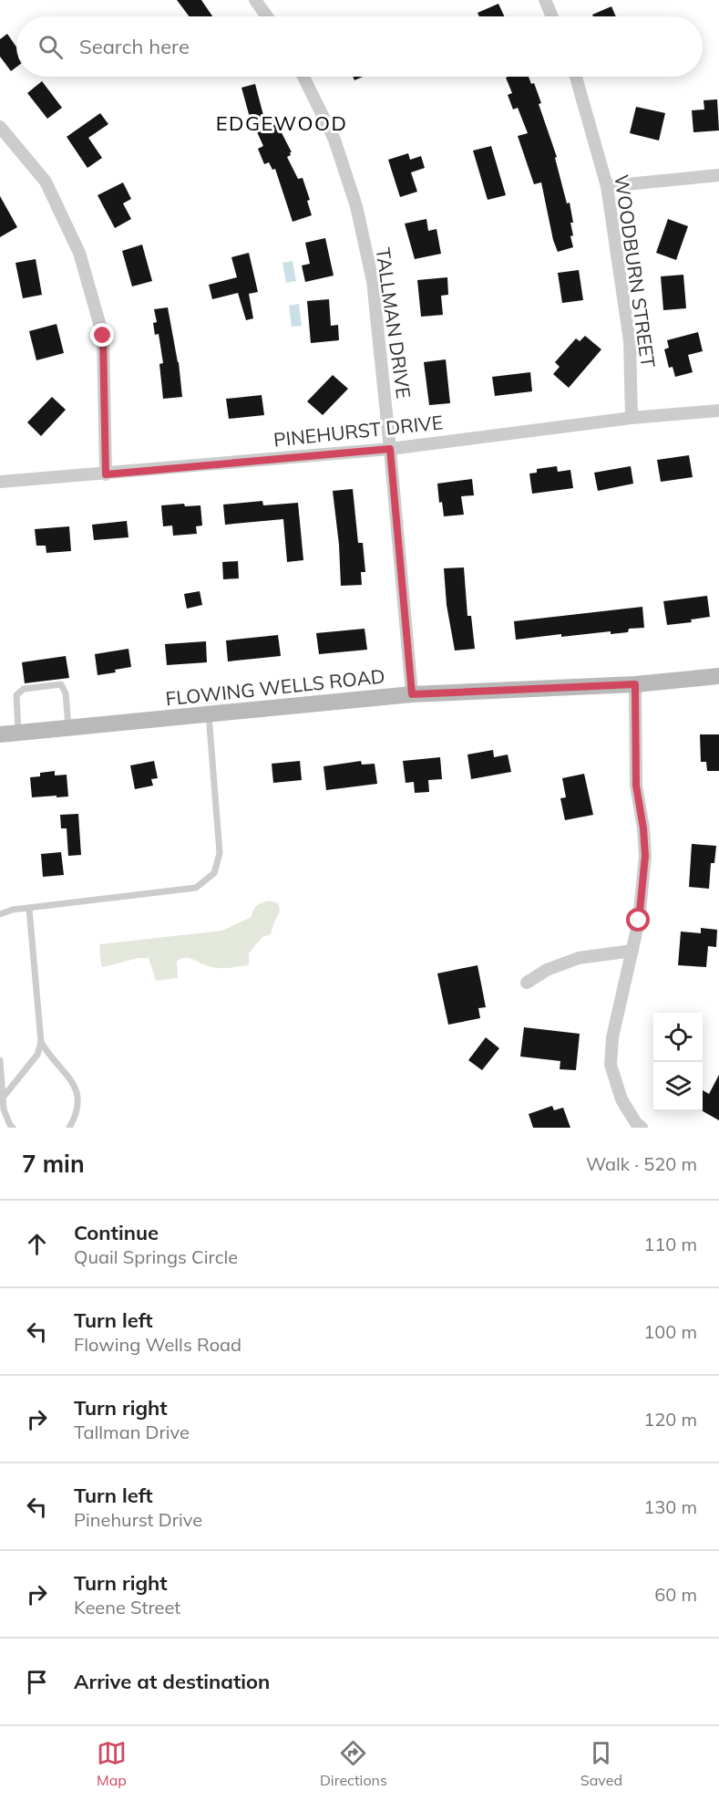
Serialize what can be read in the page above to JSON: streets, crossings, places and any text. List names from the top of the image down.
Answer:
{
  "streets": {
    "main road": ["FLOWING WELLS ROAD"],
    "street": ["WOODBURN STREET", "TALLMAN DRIVE", "PINEHURST DRIVE"]
  },
  "crossings": [
    ["WOODBURN STREET", "PINEHURST DRIVE"],
    ["TALLMAN DRIVE", "PINEHURST DRIVE"],
    ["TALLMAN DRIVE", "FLOWING WELLS ROAD"]
  ],
  "districts": ["EDGEWOOD"],
  "page": {
    "search": "Search here",
    "heading": ["7 min", "Walk · 520 m"],
    "list": [
      ["Continue", "Quail Springs Circle", "110 m"],
      ["Turn left", "Flowing Wells Road", "100 m"],
      ["Turn right", "Tallman Drive", "120 m"],
      ["Turn left", "Pinehurst Drive", "130 m"],
      ["Turn right", "Keene Street", "60 m"],
      "Arrive at destination"
    ],
    "nav": ["Map", "Directions", "Saved"]
  }
}
